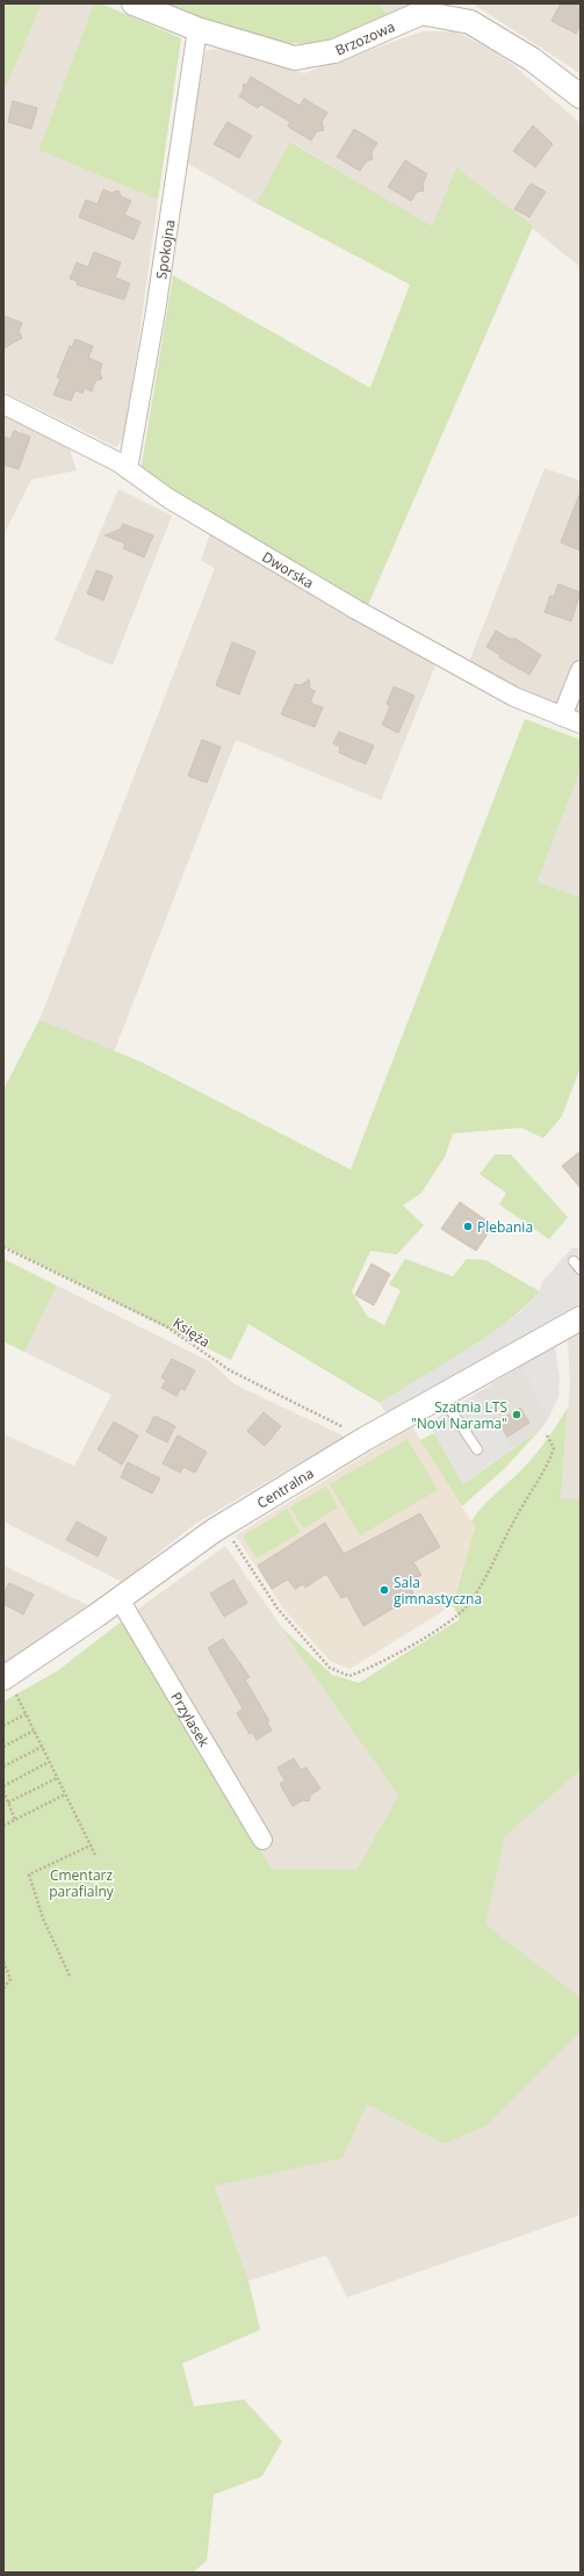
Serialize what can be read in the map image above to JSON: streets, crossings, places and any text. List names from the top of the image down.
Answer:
{
  "streets": {
    "street": [
      "Brzozowa",
      "Spokojna",
      "Dworska",
      "Centralna",
      "Przylasek"
    ],
    "path": ["Księża"]
  },
  "crossings": [
    ["Brzozowa", "Spokojna"],
    ["Spokojna", "Dworska"],
    ["Księża", "Centralna"],
    ["Centralna", "Przylasek"]
  ],
  "parks": ["Cmentarz parafialny"],
  "places": ["Plebania", "Szatnia LTS \"Novi Narama\"", "Sala gimnastyczna"]
}
